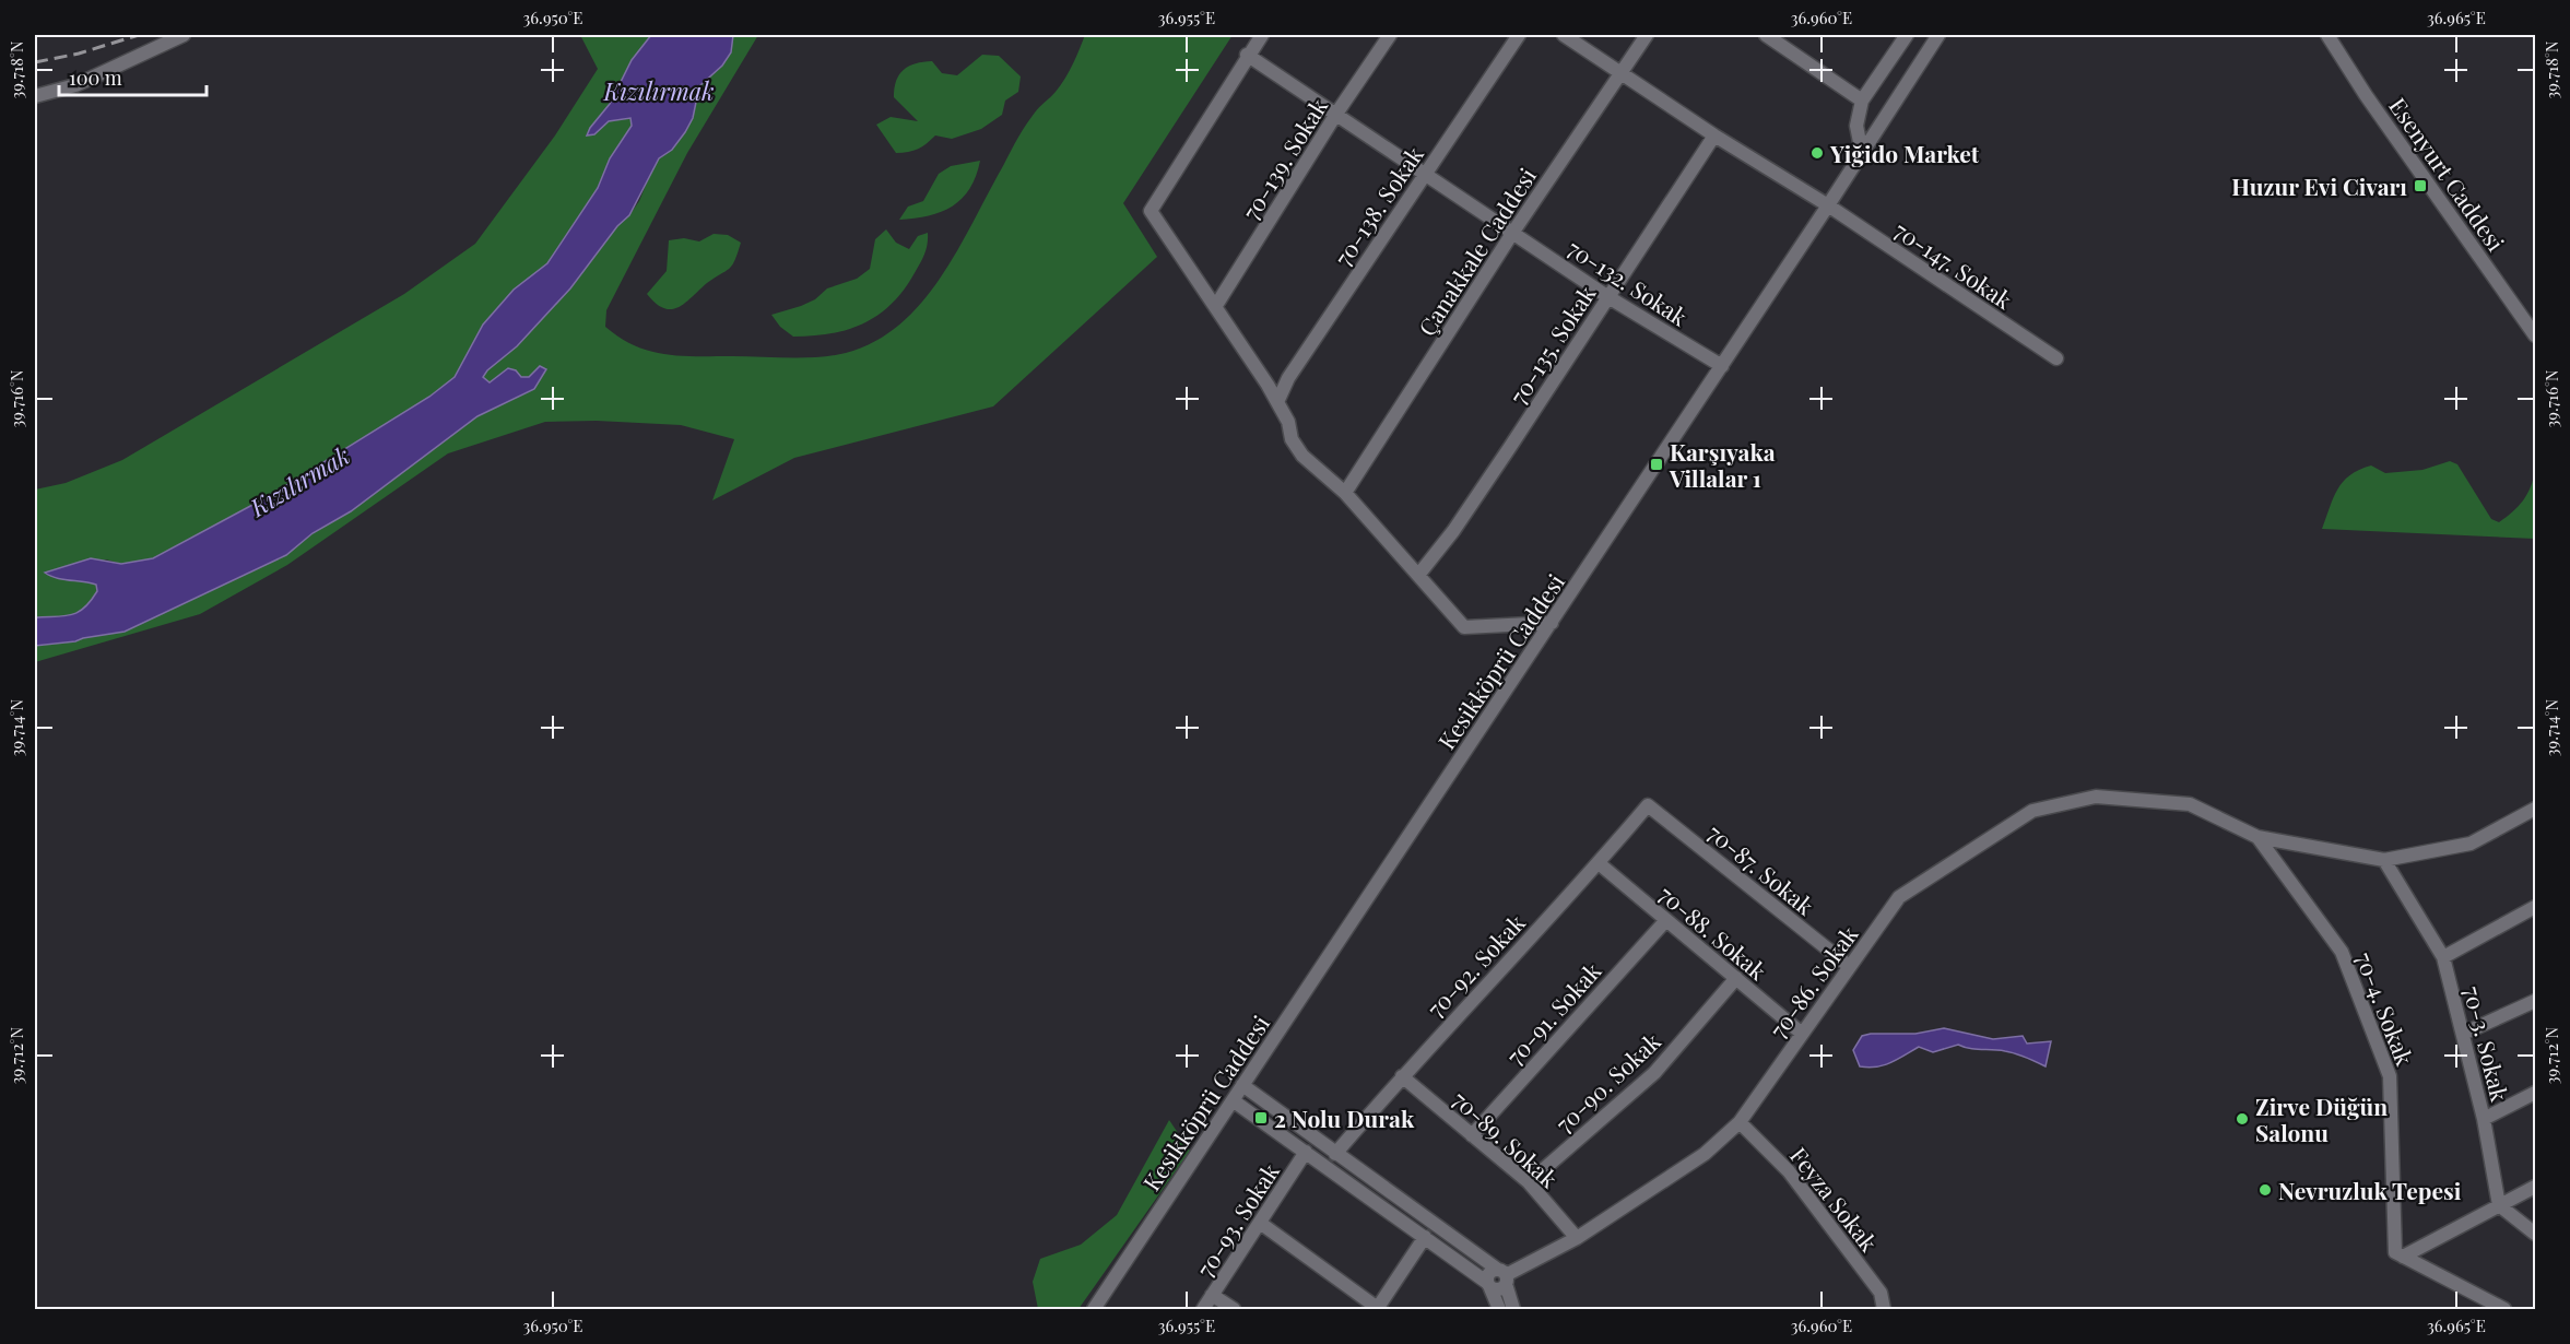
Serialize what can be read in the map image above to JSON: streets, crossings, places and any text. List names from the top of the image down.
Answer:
{
  "streets": {
    "street": [
      "70-139. Sokak",
      "Esenyurt Caddesi",
      "70-138. Sokak",
      "Çanakkale Caddesi",
      "70-147. Sokak",
      "70-132. Sokak",
      "70-135. Sokak",
      "Kesikköprü Caddesi",
      "70-87. Sokak",
      "70-88. Sokak",
      "70-92. Sokak",
      "70-86. Sokak",
      "70-4. Sokak",
      "70-91. Sokak",
      "70-3. Sokak",
      "70-90. Sokak",
      "70-89. Sokak",
      "Feyza Sokak",
      "70-93. Sokak"
    ]
  },
  "crossings": [
    ["70-139. Sokak", "70-132. Sokak"],
    ["70-138. Sokak", "70-132. Sokak"],
    ["Çanakkale Caddesi", "70-147. Sokak"],
    ["Çanakkale Caddesi", "70-132. Sokak"],
    ["70-147. Sokak", "70-135. Sokak"],
    ["70-147. Sokak", "Kesikköprü Caddesi"],
    ["70-132. Sokak", "70-135. Sokak"],
    ["70-132. Sokak", "Kesikköprü Caddesi"],
    ["70-87. Sokak", "70-92. Sokak"],
    ["70-87. Sokak", "70-86. Sokak"],
    ["70-88. Sokak", "70-92. Sokak"],
    ["70-88. Sokak", "70-86. Sokak"],
    ["70-88. Sokak", "70-91. Sokak"],
    ["70-88. Sokak", "70-90. Sokak"],
    ["70-92. Sokak", "70-89. Sokak"],
    ["70-86. Sokak", "70-4. Sokak"],
    ["70-86. Sokak", "70-89. Sokak"],
    ["70-86. Sokak", "Feyza Sokak"],
    ["70-91. Sokak", "70-89. Sokak"],
    ["70-90. Sokak", "70-89. Sokak"]
  ],
  "water": ["Kızılırmak"],
  "places": {
    "other": ["Yiğido Market", "Zirve Düğün Salonu", "Nevruzluk Tepesi"],
    "transit": ["Huzur Evi Civarı", "Karşıyaka Villalar 1", "2 Nolu Durak"]
  },
  "scale_bar": "100 m",
  "coordinates": [
    "36.950°E",
    "36.955°E",
    "36.960°E",
    "36.965°E",
    "39.718°N",
    "39.716°N",
    "39.714°N",
    "39.712°N"
  ]
}
